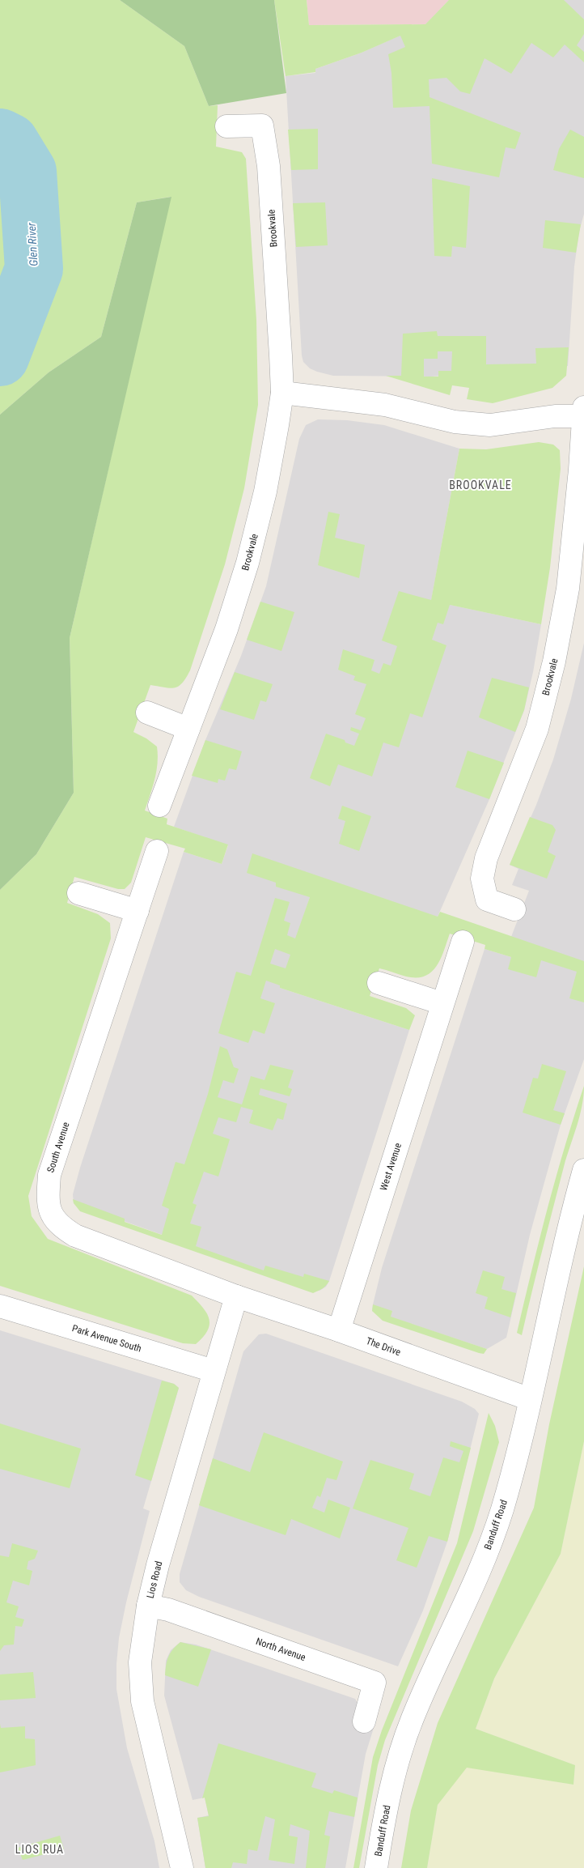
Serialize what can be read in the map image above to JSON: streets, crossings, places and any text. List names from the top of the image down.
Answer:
{
  "streets": {
    "street": [
      "Brookvale",
      "South Avenue",
      "West Avenue",
      "Park Avenue South",
      "The Drive",
      "Banduff Road",
      "Lios Road",
      "North Avenue"
    ]
  },
  "crossings": [
    ["South Avenue", "The Drive"],
    ["South Avenue", "Lios Road"],
    ["West Avenue", "The Drive"],
    ["Park Avenue South", "Lios Road"],
    ["The Drive", "Banduff Road"],
    ["The Drive", "Lios Road"],
    ["Lios Road", "North Avenue"]
  ],
  "districts": ["BROOKVALE", "LIOS RUA"],
  "water": ["Glen River"]
}
